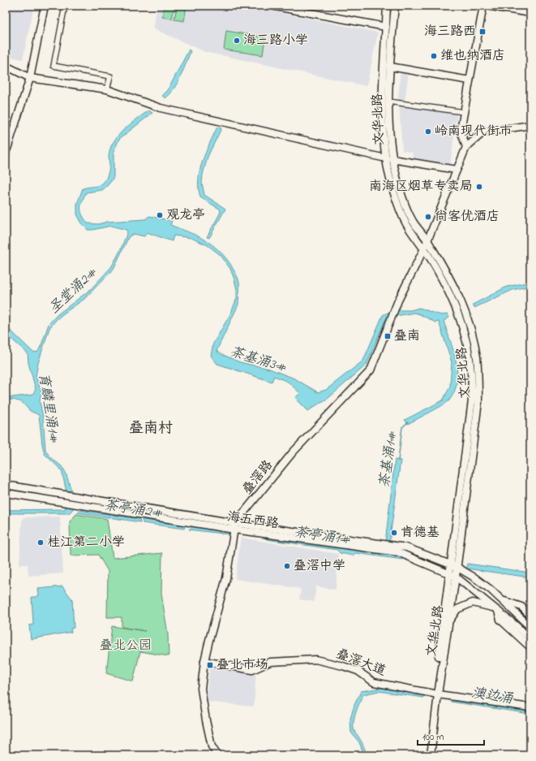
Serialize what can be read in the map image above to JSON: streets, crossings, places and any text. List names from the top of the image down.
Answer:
{
  "streets": {
    "main road": [
      "文华北路",
      "叠滘路",
      "海五西路",
      "叠滘大道"
    ]
  },
  "crossings": [
    ["文华北路", "叠滘路"],
    ["文华北路", "海五西路"],
    ["文华北路", "叠滘大道"],
    ["叠滘路", "海五西路"],
    ["叠滘路", "叠滘大道"]
  ],
  "districts": ["叠南村"],
  "water": [
    "圣堂涌2#",
    "茶基涌3#",
    "育麟里涌1#",
    "茶基涌1#",
    "茶亭涌2#",
    "茶亭涌1#",
    "澳边涌"
  ],
  "parks": ["叠北公园"],
  "places": {
    "transit": ["海三路西", "叠南", "叠北市场"],
    "other": [
      "海三路小学",
      "维也纳酒店",
      "岭南现代街市",
      "南海区烟草专卖局",
      "观龙亭",
      "尚客优酒店",
      "肯德基",
      "桂江第二小学",
      "叠滘中学"
    ]
  },
  "scale_bar": "100 m"
}
